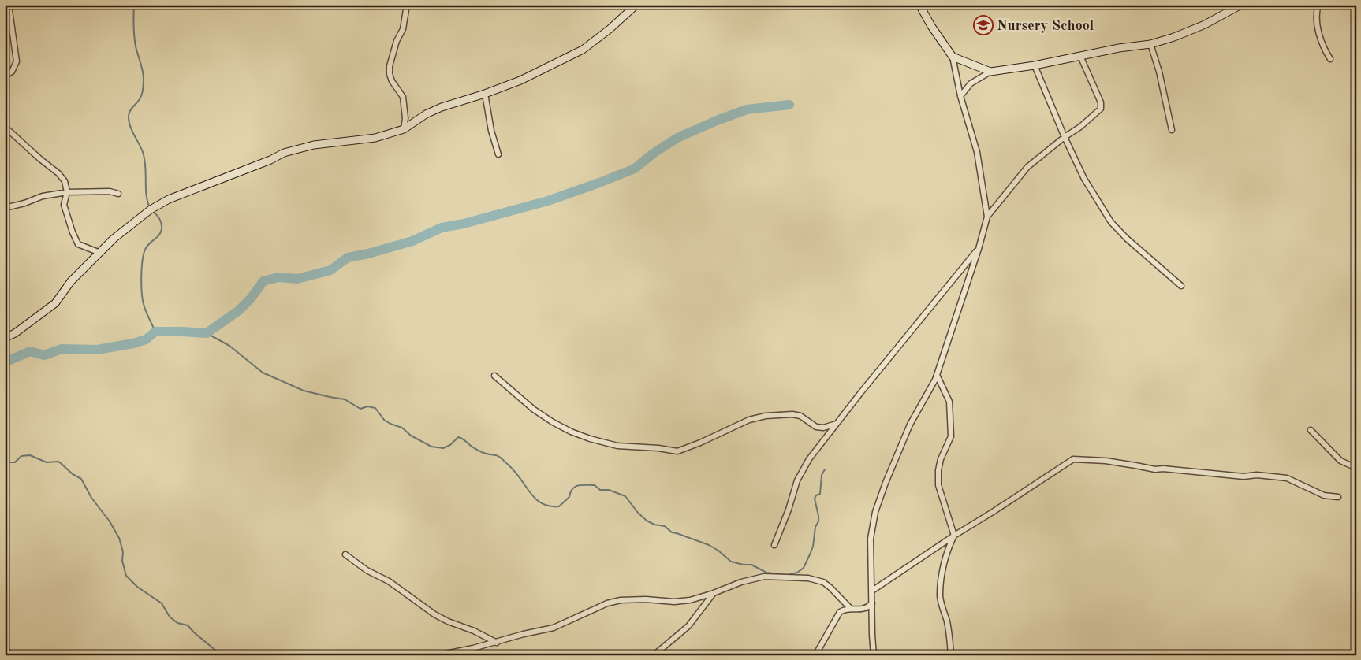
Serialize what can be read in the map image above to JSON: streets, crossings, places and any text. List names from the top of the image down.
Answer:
{
  "places": {
    "school or university": ["Nursery School"]
  }
}
